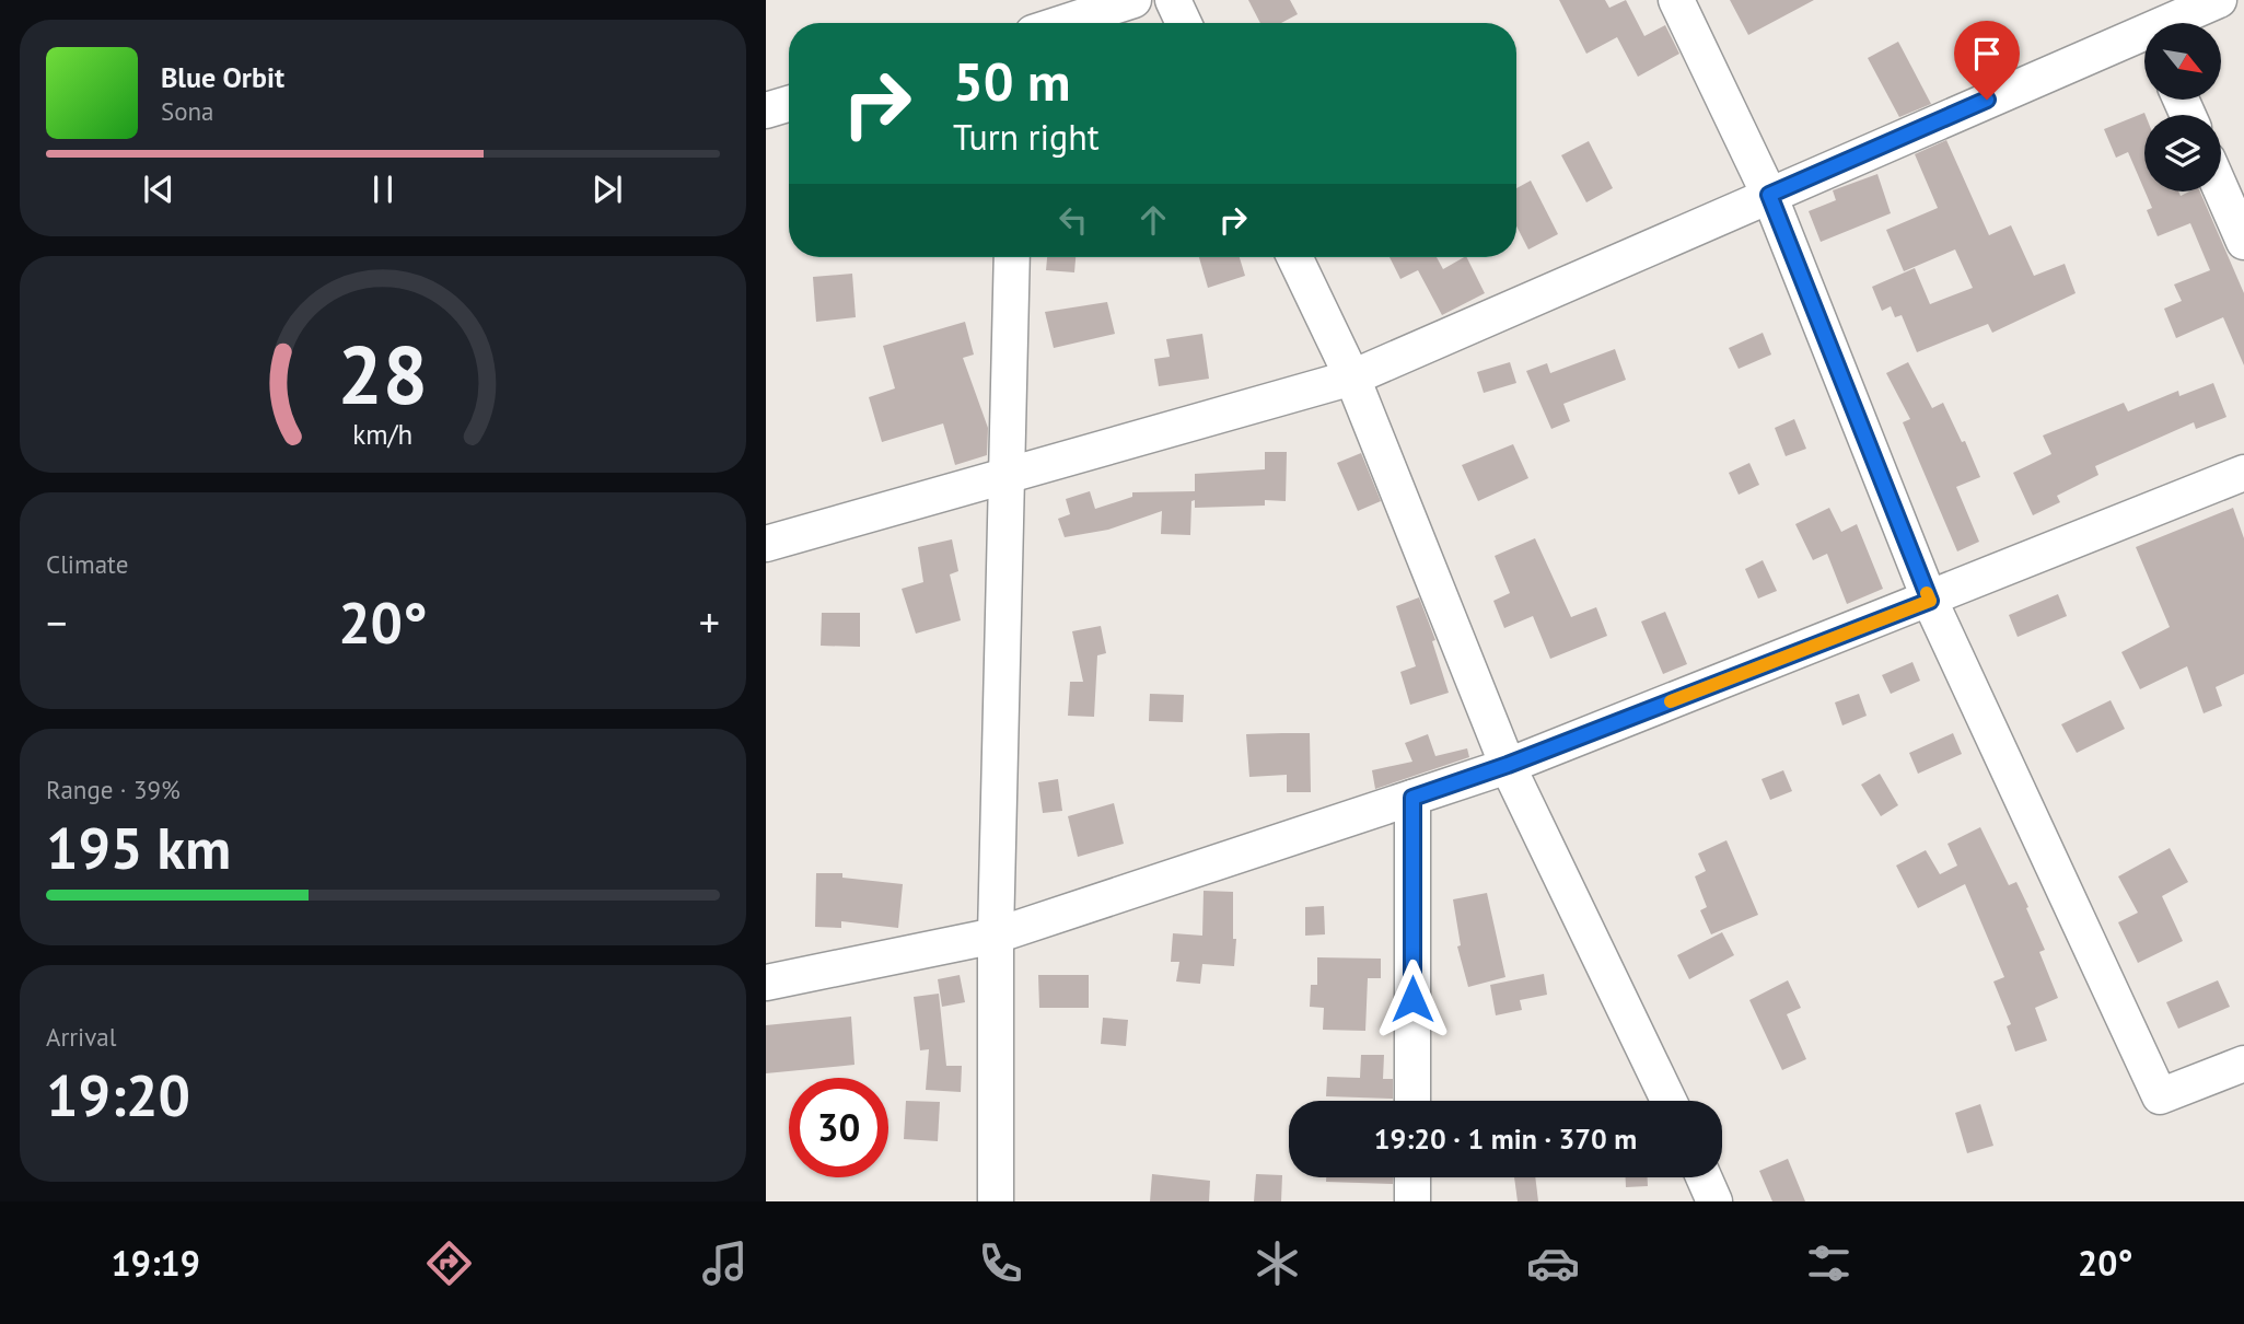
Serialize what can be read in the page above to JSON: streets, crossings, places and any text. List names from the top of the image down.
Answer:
{
  "north": "bottom right",
  "page": {
    "turn": ["50 m", "Turn right"],
    "song": ["Blue Orbit", "Sona"],
    "tile": [
      "Climate",
      ["Range · 39%", "195 km"],
      ["Arrival", "19:20"]
    ],
    "heat": ["−", "20°", "+"],
    "limit": "30",
    "trip": "19:20 · 1 min · 370 m",
    "tabs": ["19:19", "20°"],
    "gauge": ["28", "km/h"]
  }
}
